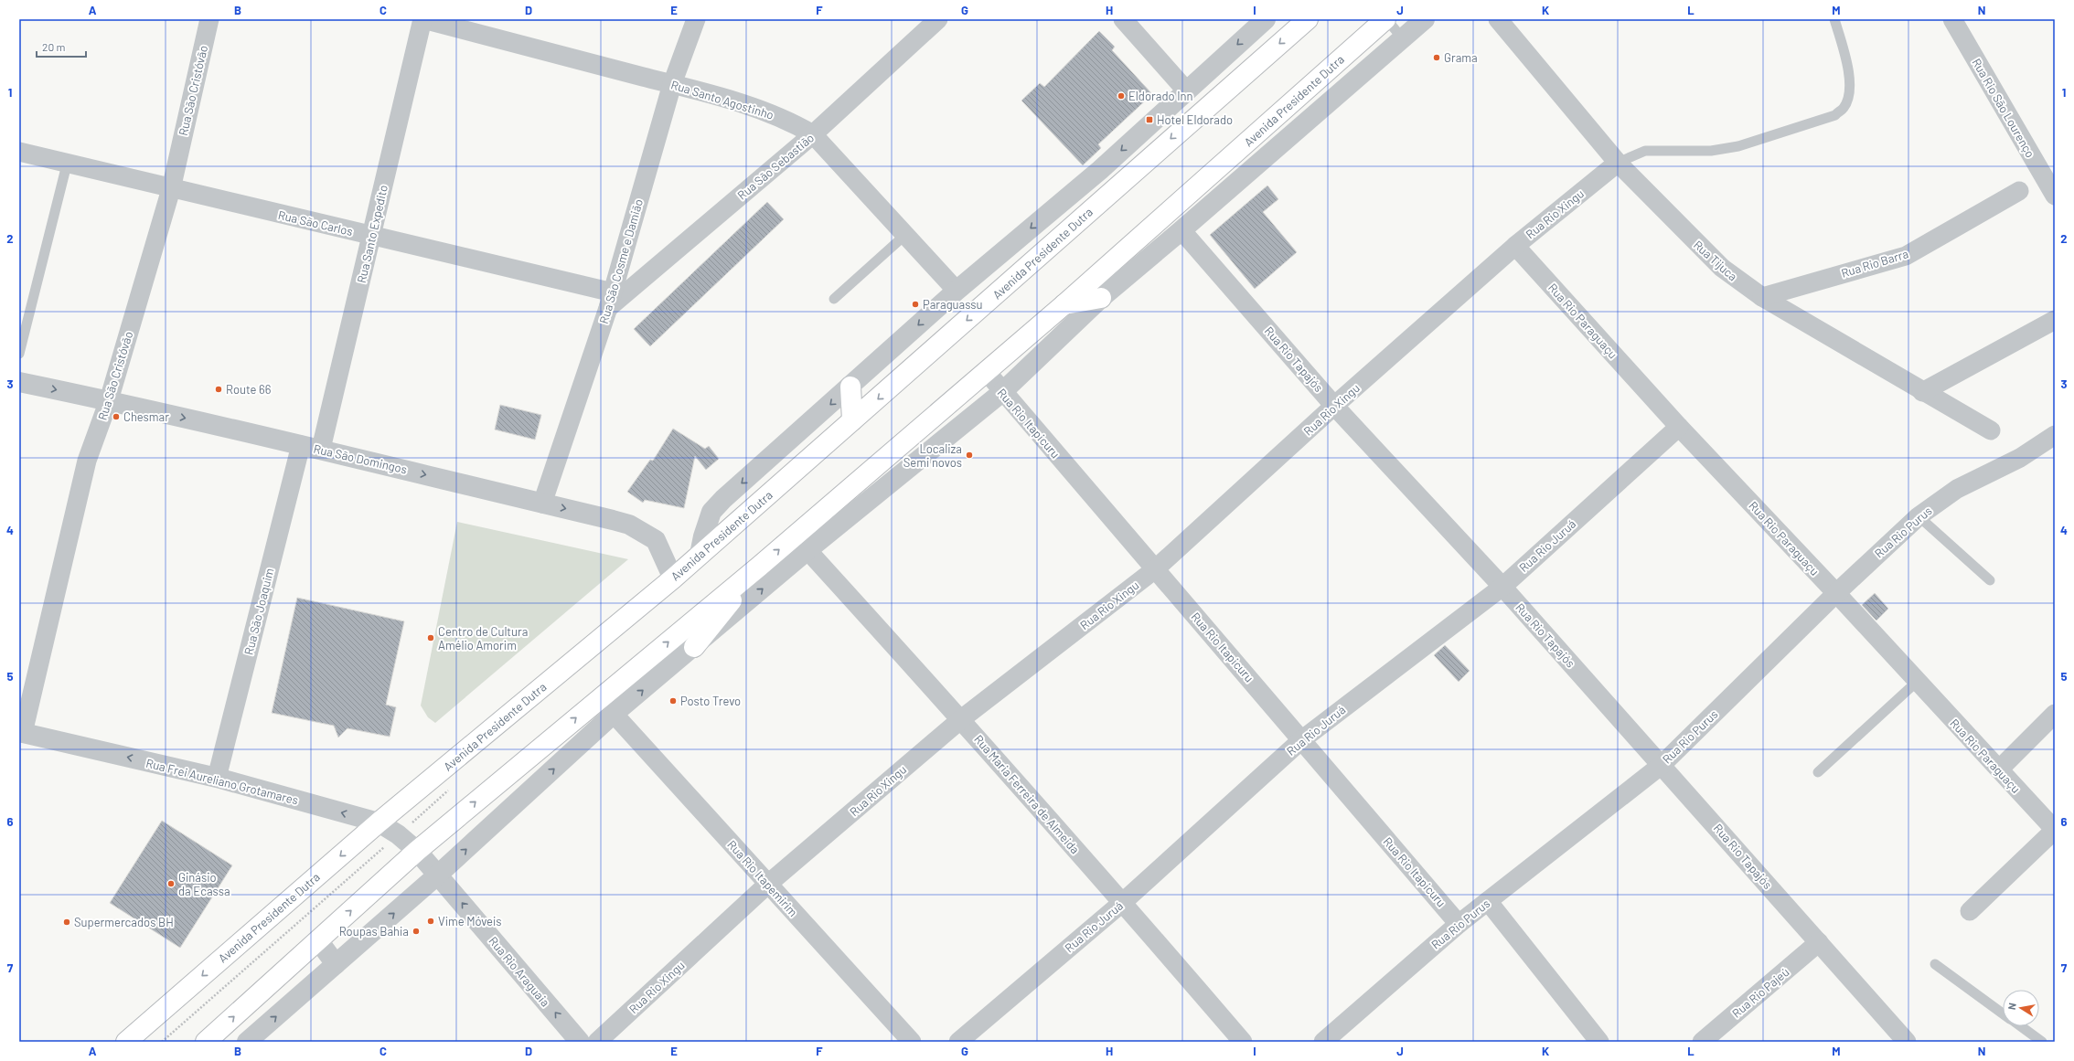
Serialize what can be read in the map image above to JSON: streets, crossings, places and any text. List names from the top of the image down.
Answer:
{
  "streets": {
    "highway": ["Avenida Presidente Dutra"],
    "street": [
      "Rua São Cristóvão",
      "Rua Santo Agostinho",
      "Rua Rio São Lourenço",
      "Rua São Sebastião",
      "Rua Rio Xingu",
      "Rua São Carlos",
      "Rua Santo Expedito",
      "Rua Tijuca",
      "Rua São Cosme e Damião",
      "Rua Rio Barra",
      "Rua Rio Paraguaçu",
      "Rua Rio Tapajós",
      "Rua Rio Itapicuru",
      "Rua São Domingos",
      "Rua Rio Purus",
      "Rua Rio Juruá",
      "Rua São Joaquim",
      "Rua Frei Aureliano Grotamares",
      "Rua Maria Ferreira de Almeida",
      "Rua Rio Itapemirim",
      "Rua Rio Araguaia",
      "Rua Rio Pajeú"
    ]
  },
  "crossings": [
    ["Rua São Cristóvão", "Rua São Carlos"],
    ["Rua São Cristóvão", "Rua São Domingos"],
    ["Rua São Cristóvão", "Rua Frei Aureliano Grotamares"],
    ["Rua Santo Agostinho", "Rua São Sebastião"],
    ["Rua Santo Agostinho", "Rua Santo Expedito"],
    ["Rua Santo Agostinho", "Rua São Cosme e Damião"],
    ["Avenida Presidente Dutra", "Rua Rio Tapajós"],
    ["Avenida Presidente Dutra", "Rua Rio Itapicuru"],
    ["Avenida Presidente Dutra", "Rua São Domingos"],
    ["Avenida Presidente Dutra", "Rua Frei Aureliano Grotamares"],
    ["Avenida Presidente Dutra", "Rua Maria Ferreira de Almeida"],
    ["Avenida Presidente Dutra", "Rua Rio Itapemirim"],
    ["Avenida Presidente Dutra", "Rua Rio Araguaia"],
    ["Rua São Sebastião", "Rua São Carlos"],
    ["Rua São Sebastião", "Rua São Cosme e Damião"],
    ["Rua Rio Xingu", "Rua Tijuca"],
    ["Rua Rio Xingu", "Rua Rio Paraguaçu"],
    ["Rua Rio Xingu", "Rua Rio Tapajós"],
    ["Rua Rio Xingu", "Rua Rio Itapicuru"],
    ["Rua Rio Xingu", "Rua Maria Ferreira de Almeida"],
    ["Rua Rio Xingu", "Rua Rio Itapemirim"],
    ["Rua São Carlos", "Rua Santo Expedito"],
    ["Rua São Carlos", "Rua São Cosme e Damião"],
    ["Rua Santo Expedito", "Rua São Domingos"],
    ["Rua Tijuca", "Rua Rio Barra"],
    ["Rua São Cosme e Damião", "Rua São Domingos"],
    ["Rua Rio Paraguaçu", "Rua Rio Purus"],
    ["Rua Rio Paraguaçu", "Rua Rio Juruá"],
    ["Rua Rio Tapajós", "Rua Rio Purus"],
    ["Rua Rio Tapajós", "Rua Rio Juruá"],
    ["Rua Rio Tapajós", "Rua Rio Pajeú"],
    ["Rua Rio Itapicuru", "Rua Rio Purus"],
    ["Rua Rio Itapicuru", "Rua Rio Juruá"],
    ["Rua São Domingos", "Rua São Joaquim"],
    ["Rua Rio Juruá", "Rua Maria Ferreira de Almeida"],
    ["Rua São Joaquim", "Rua Frei Aureliano Grotamares"],
    ["Rua Frei Aureliano Grotamares", "Rua Rio Araguaia"]
  ],
  "one_way": ["Rua São Domingos", "Rua Frei Aureliano Grotamares", "Rua Rio Araguaia"],
  "places": {
    "other": [
      "Grama",
      "Eldorado Inn",
      "Paraguassu",
      "Route 66",
      "Chesmar",
      "Localiza Semi novos",
      "Centro de Cultura Amélio Amorim",
      "Posto Trevo",
      "Ginásio da Ecassa",
      "Vime Móveis",
      "Supermercados BH",
      "Roupas Bahia"
    ],
    "transit": ["Hotel Eldorado"]
  },
  "scale_bar": "20 m",
  "north": "left",
  "grid": {
    "columns": [
      "A",
      "B",
      "C",
      "D",
      "E",
      "F",
      "G",
      "H",
      "I",
      "J",
      "K",
      "L",
      "M",
      "N"
    ],
    "rows": [
      "1",
      "2",
      "3",
      "4",
      "5",
      "6",
      "7"
    ]
  }
}
